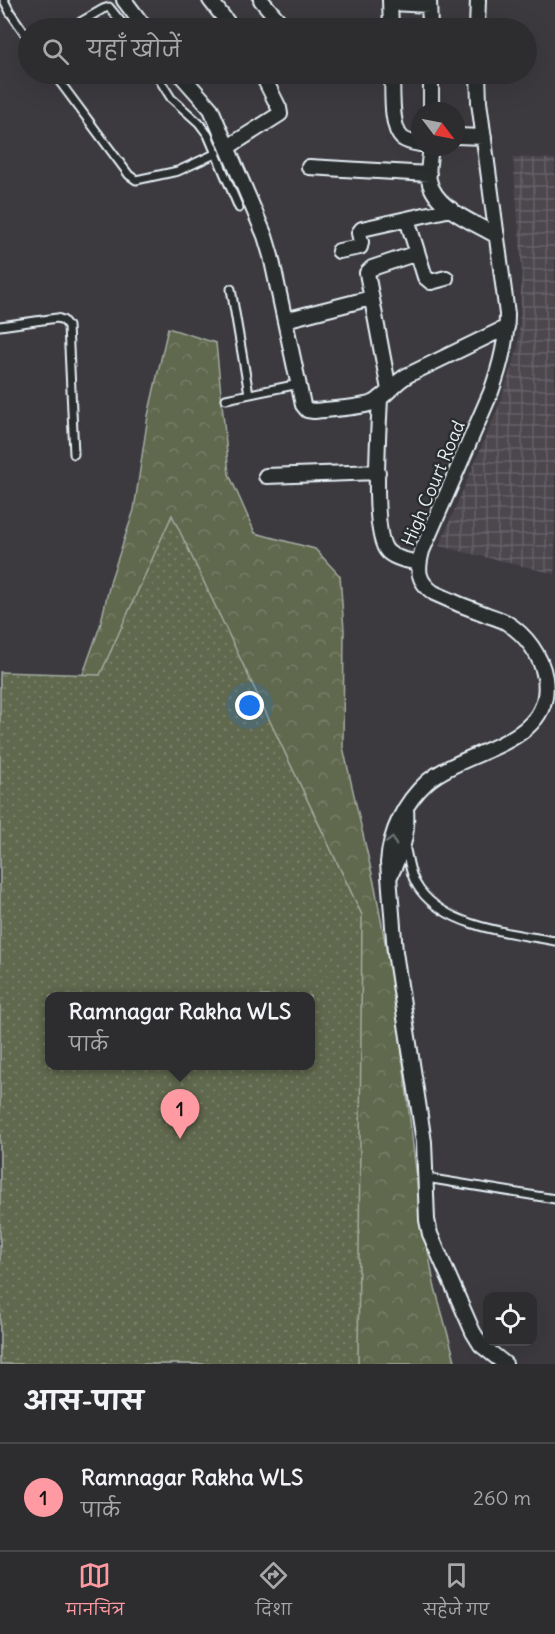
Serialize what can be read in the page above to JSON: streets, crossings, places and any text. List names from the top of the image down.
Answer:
{
  "streets": {
    "street": ["High Court Road"]
  },
  "north": "bottom right",
  "page": {
    "search": "यहाँ खोजें",
    "popup": ["Ramnagar Rakha WLS", "पार्क"],
    "pins": "1",
    "heading": "आस-पास",
    "list": [
      {
        "mark": "1",
        "name": "Ramnagar Rakha WLS",
        "note": "पार्क",
        "value": "260 m"
      }
    ],
    "nav": ["मानचित्र", "दिशा", "सहेजे गए"]
  }
}
